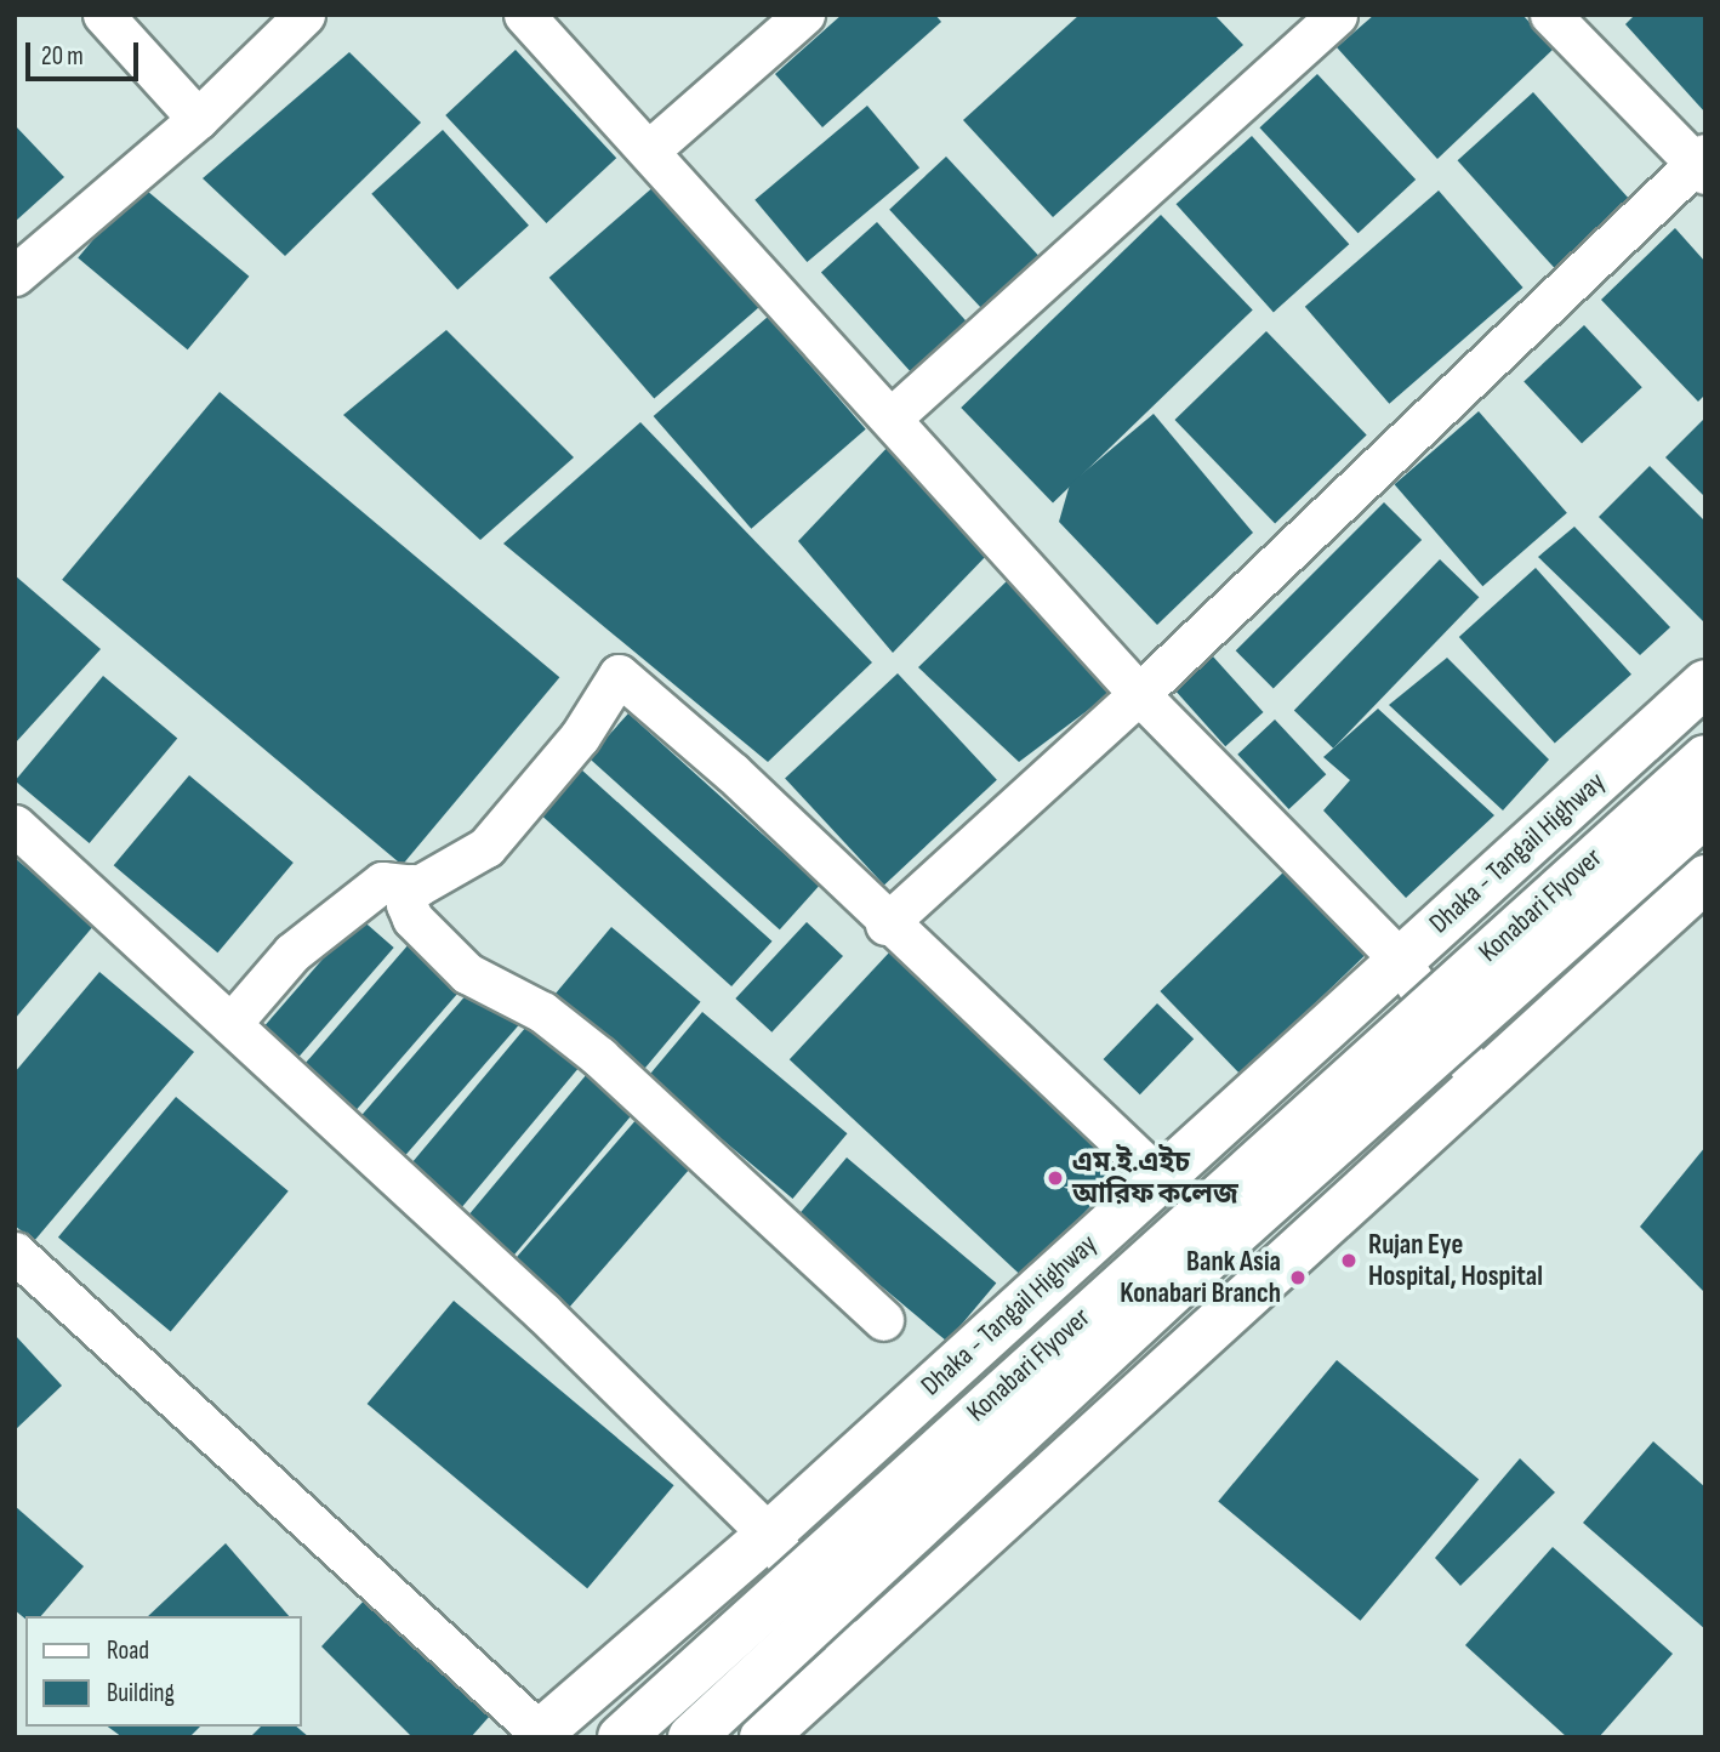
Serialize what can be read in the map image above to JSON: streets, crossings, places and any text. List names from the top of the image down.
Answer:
{
  "streets": {
    "main road": ["Dhaka - Tangail Highway", "Konabari Flyover"]
  },
  "places": ["এম.ই.এইচ আরিফ কলেজ", "Rujan Eye Hospital, Hospital", "Bank Asia Konabari Branch"],
  "legend": ["Road", "Building"],
  "scale_bar": "20 m"
}
